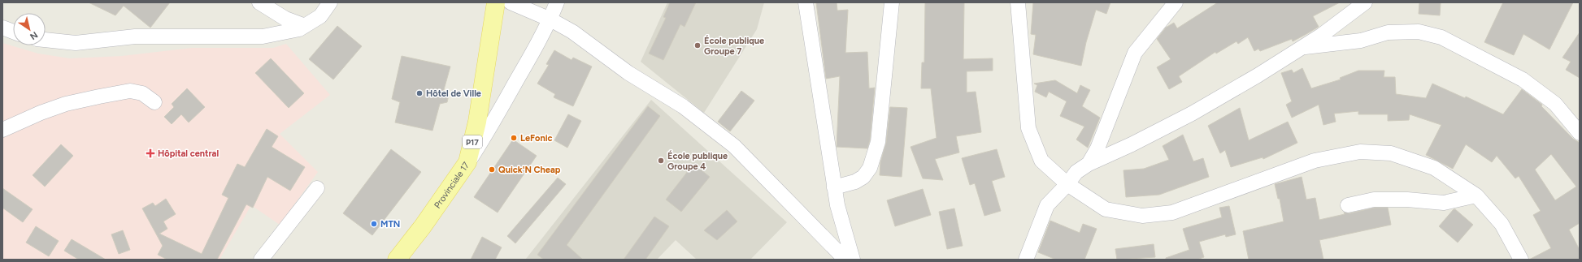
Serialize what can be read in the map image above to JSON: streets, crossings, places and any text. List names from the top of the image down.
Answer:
{
  "streets": {
    "main road": ["P17", "Provinciale 17"]
  },
  "places": {
    "other": [
      "École publique Groupe 7",
      "Hôtel de Ville",
      "LeFonic",
      "École publique Groupe 4",
      "Quick'N Cheap",
      "MTN"
    ],
    "health": ["Hôpital central"]
  },
  "north": "bottom right"
}
